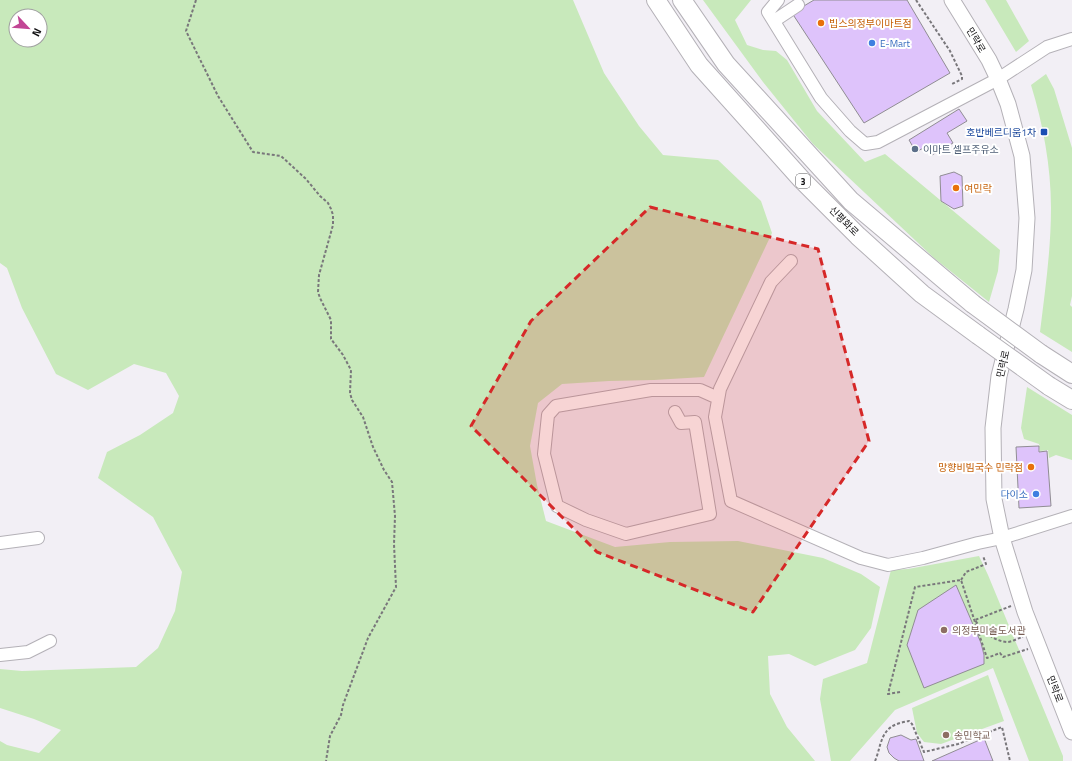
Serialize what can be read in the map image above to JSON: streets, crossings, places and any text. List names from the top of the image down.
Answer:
{
  "streets": {
    "highway": ["3", "신평화로"],
    "main road": ["민락로"]
  },
  "places": {
    "other": [
      "빕스의정부이마트점",
      "E-Mart",
      "이마트 셀프주유소",
      "여민락",
      "망향비빔국수 민락점",
      "다이소",
      "의정부미술도서관",
      "송민학교"
    ],
    "transit": ["호반베르디움1차"]
  },
  "north": "bottom right"
}
